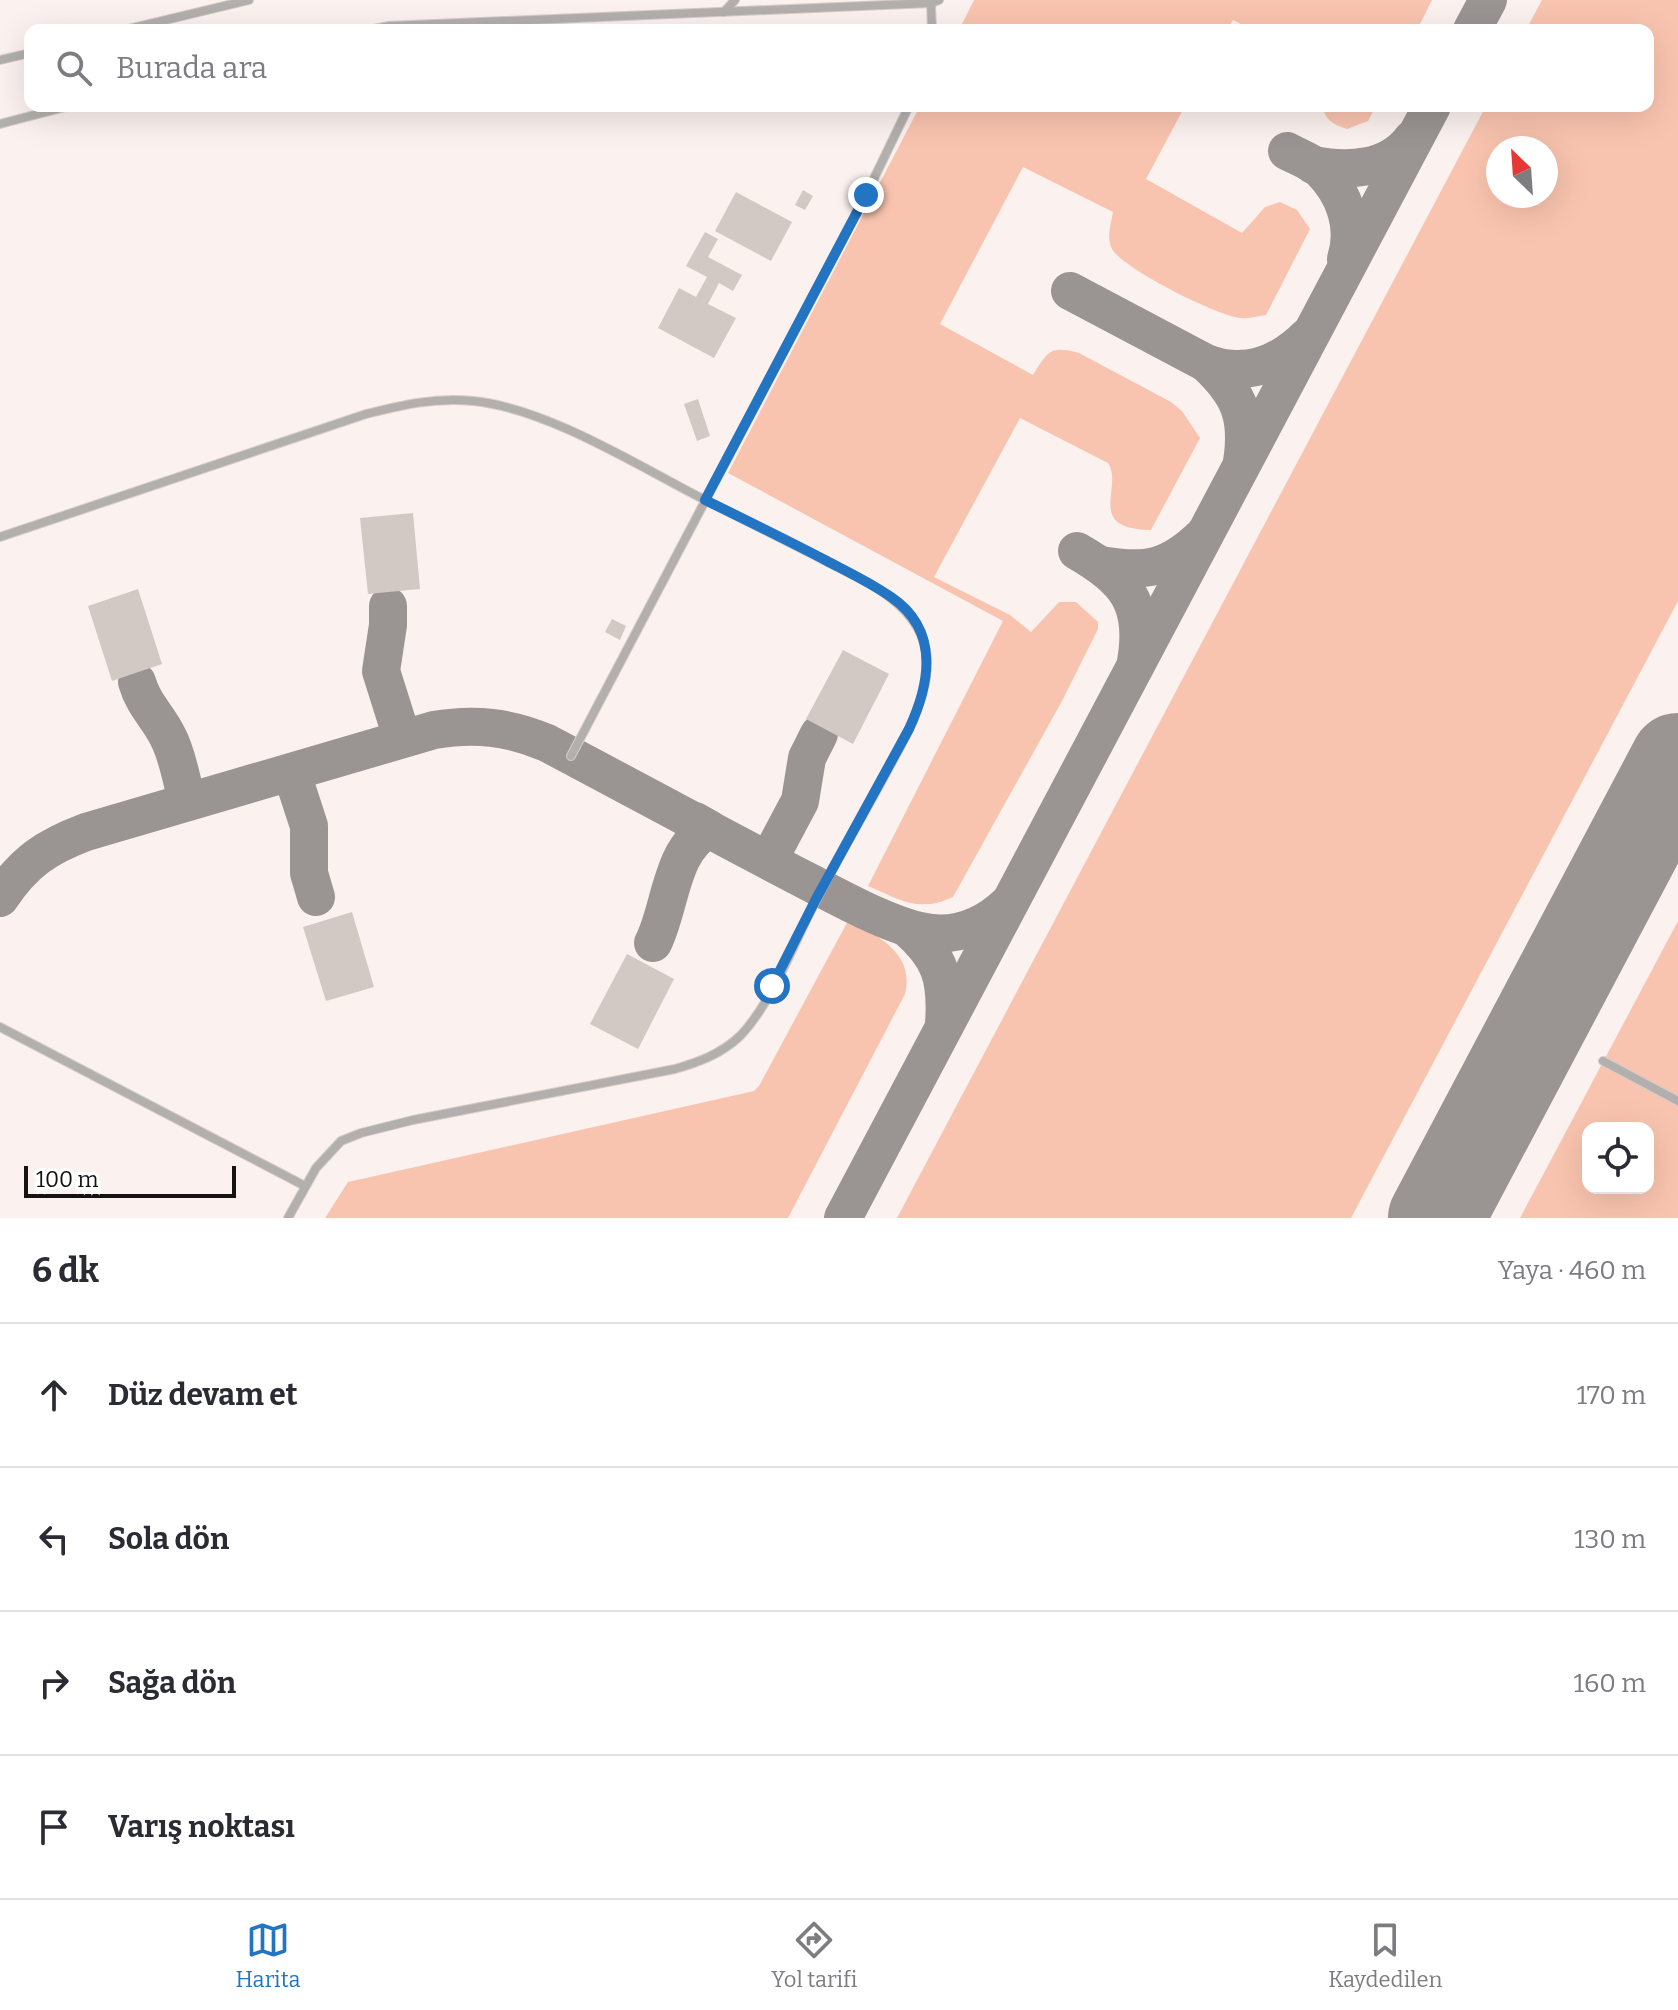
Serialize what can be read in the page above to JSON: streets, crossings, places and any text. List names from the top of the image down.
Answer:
{
  "scale_bar": "100 m",
  "north": "top left",
  "page": {
    "search": "Burada ara",
    "scale": "100 m",
    "heading": ["6 dk", "Yaya · 460 m"],
    "list": [
      ["Düz devam et", "170 m"],
      ["Sola dön", "130 m"],
      ["Sağa dön", "160 m"],
      "Varış noktası"
    ],
    "nav": ["Harita", "Yol tarifi", "Kaydedilen"]
  }
}
